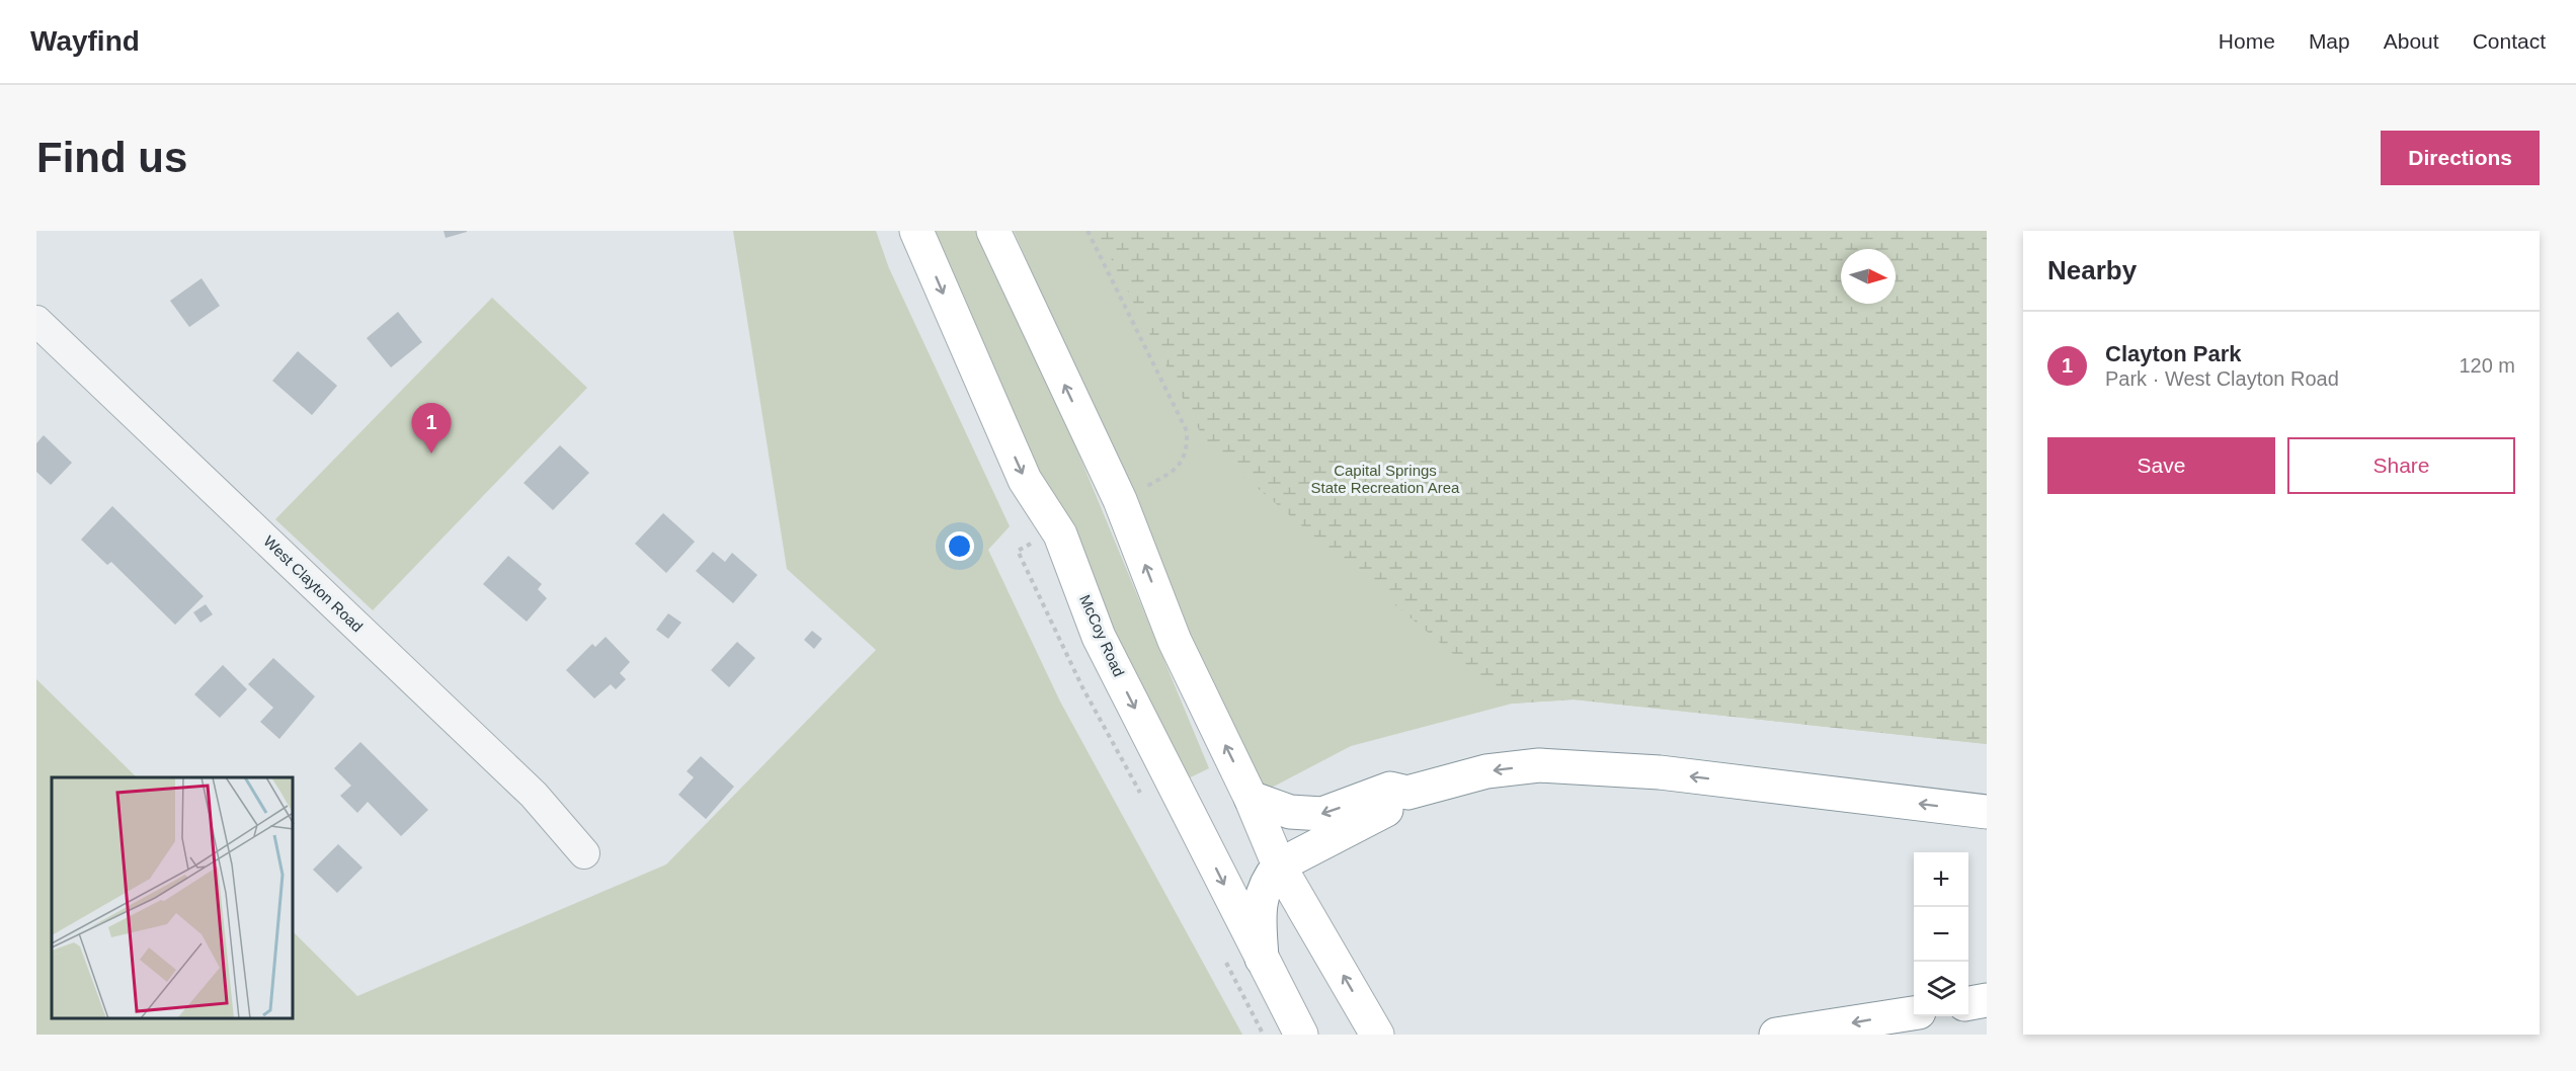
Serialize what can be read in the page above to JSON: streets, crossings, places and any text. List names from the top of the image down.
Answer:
{
  "streets": {
    "main road": ["McCoy Road"],
    "street": ["West Clayton Road"]
  },
  "parks": ["Capital Springs State Recreation Area"],
  "north": "right",
  "page": {
    "header": "Wayfind",
    "nav": [
      "Home",
      "Map",
      "About",
      "Contact"
    ],
    "buttons": [
      "Directions",
      ["Save", "Share"]
    ],
    "title": "Find us",
    "heading": "Nearby",
    "list": [
      {
        "mark": "1",
        "name": "Clayton Park",
        "note": "Park · West Clayton Road",
        "value": "120 m"
      }
    ],
    "pins": "1",
    "map_buttons": ["+", "−"]
  }
}
